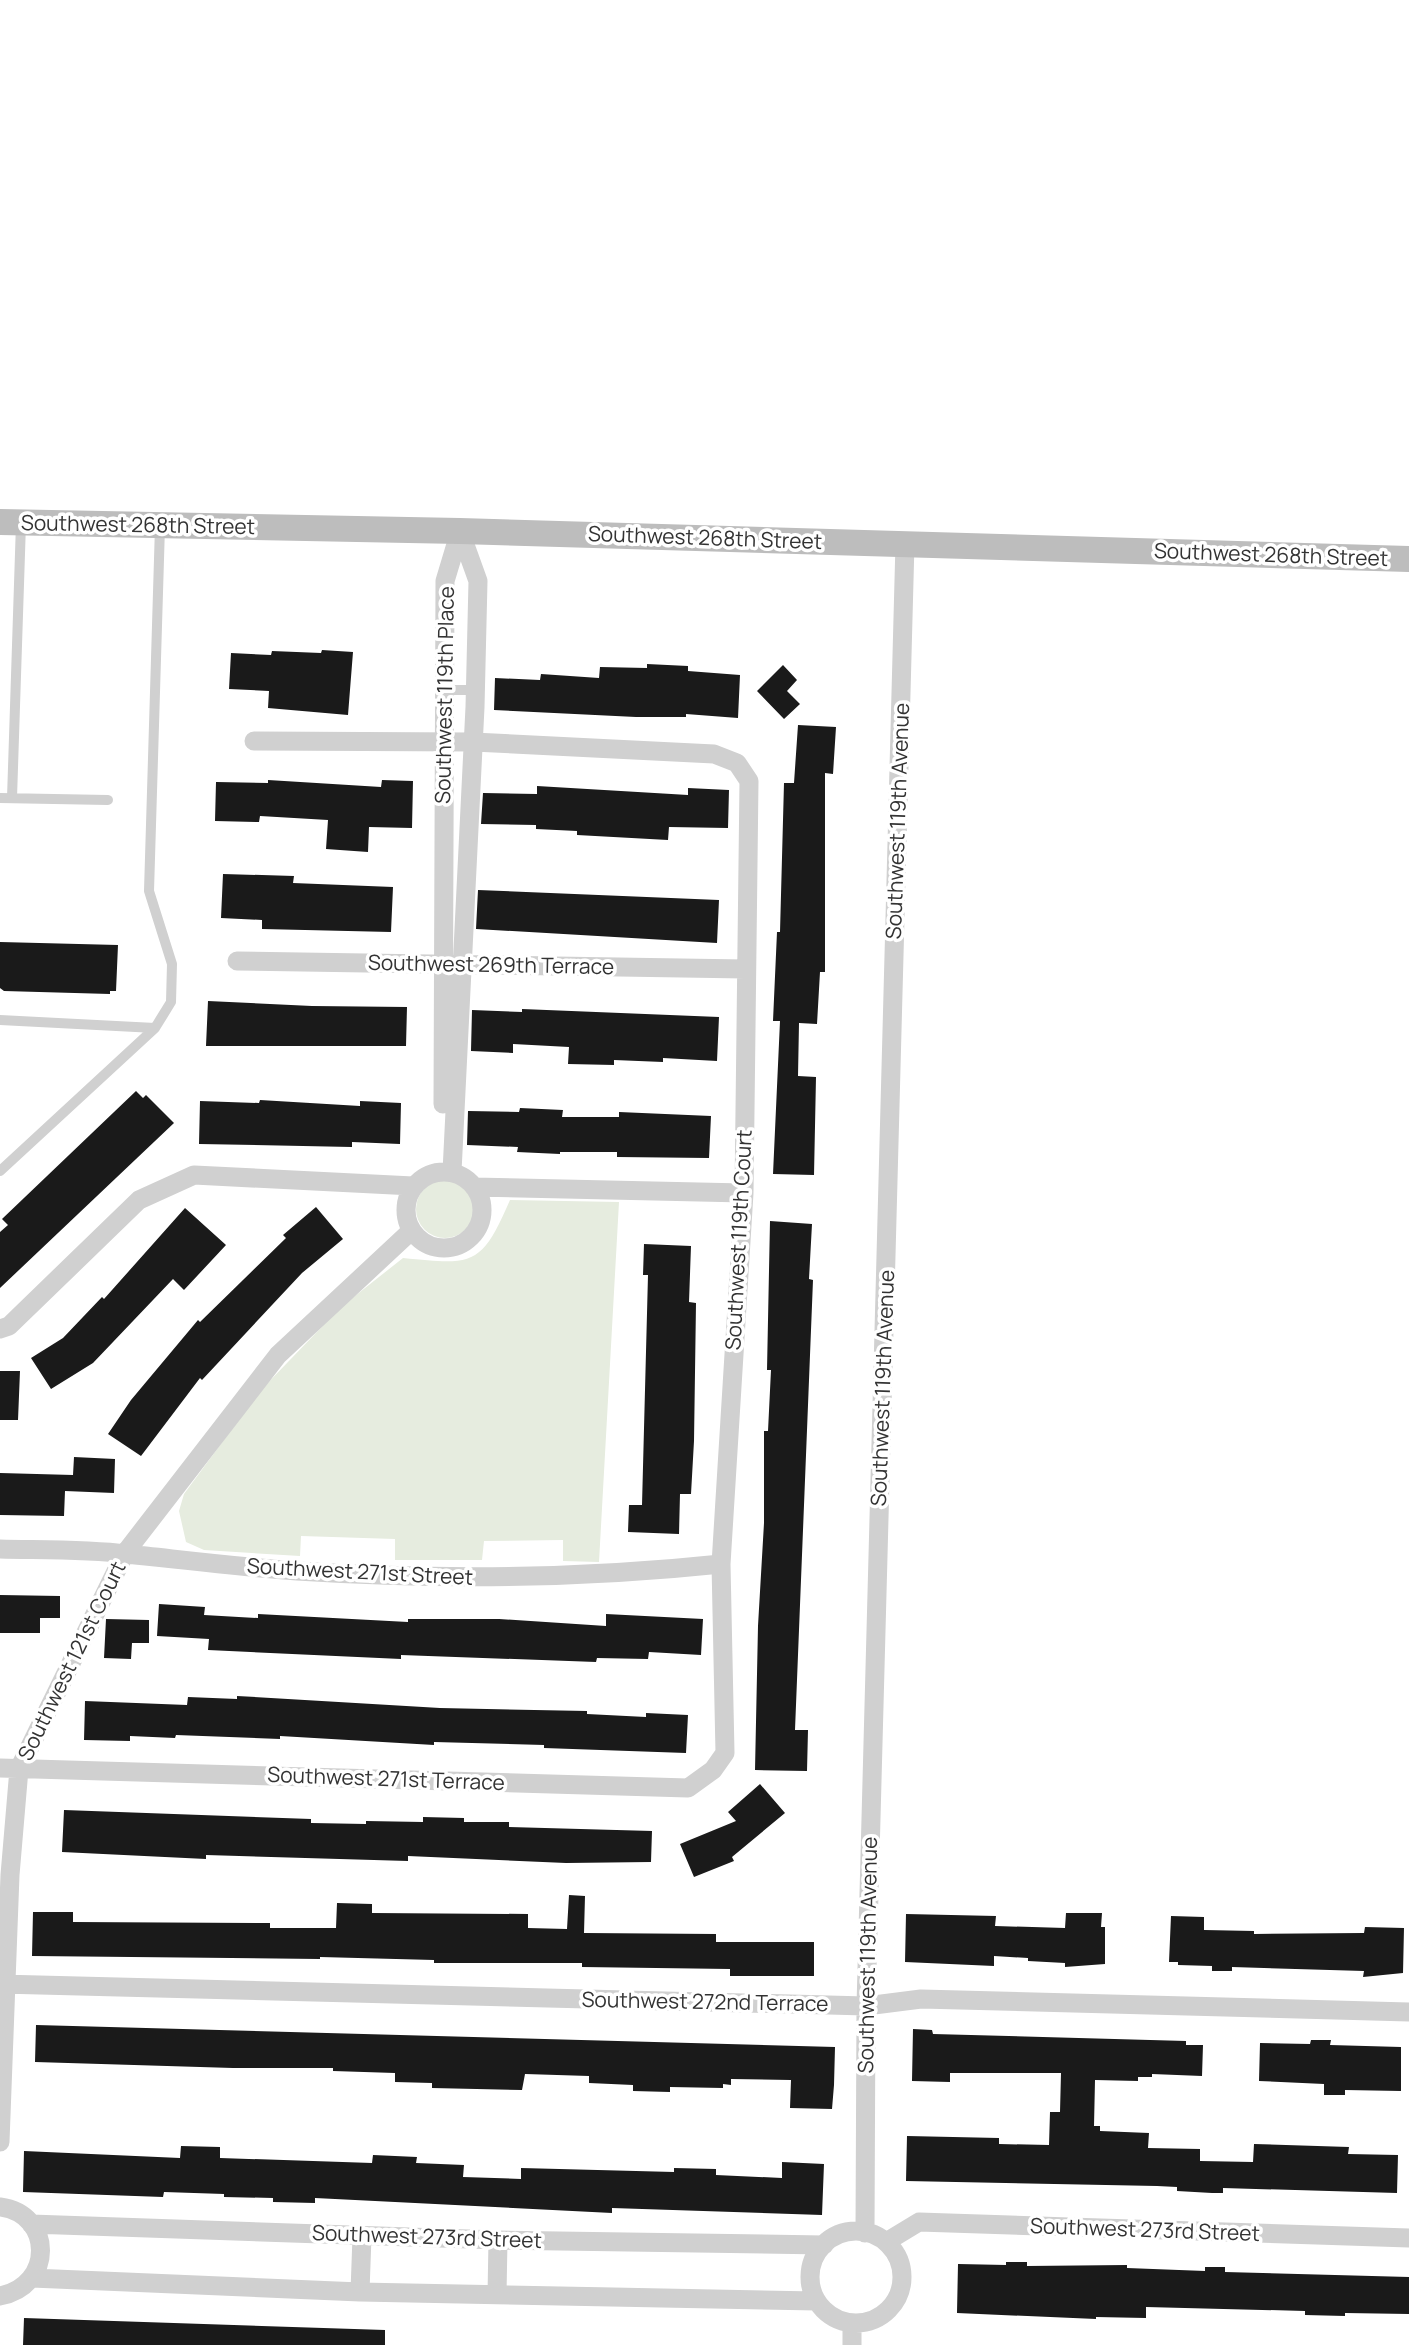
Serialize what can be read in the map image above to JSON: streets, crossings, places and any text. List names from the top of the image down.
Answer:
{
  "streets": {
    "main road": ["Southwest 268th Street"],
    "street": [
      "Southwest 119th Place",
      "Southwest 119th Avenue",
      "Southwest 269th Terrace",
      "Southwest 119th Court",
      "Southwest 271st Street",
      "Southwest 121st Court",
      "Southwest 271st Terrace",
      "Southwest 272nd Terrace",
      "Southwest 273rd Street"
    ]
  },
  "crossings": [
    ["Southwest 268th Street", "Southwest 119th Place"],
    ["Southwest 268th Street", "Southwest 119th Avenue"],
    ["Southwest 119th Place", "Southwest 269th Terrace"],
    ["Southwest 119th Place", "Southwest 119th Court"],
    ["Southwest 119th Place", "Southwest 121st Court"],
    ["Southwest 119th Avenue", "Southwest 272nd Terrace"],
    ["Southwest 119th Avenue", "Southwest 273rd Street"],
    ["Southwest 269th Terrace", "Southwest 119th Court"],
    ["Southwest 119th Court", "Southwest 271st Street"],
    ["Southwest 119th Court", "Southwest 271st Terrace"],
    ["Southwest 271st Street", "Southwest 121st Court"],
    ["Southwest 121st Court", "Southwest 271st Terrace"]
  ]
}
